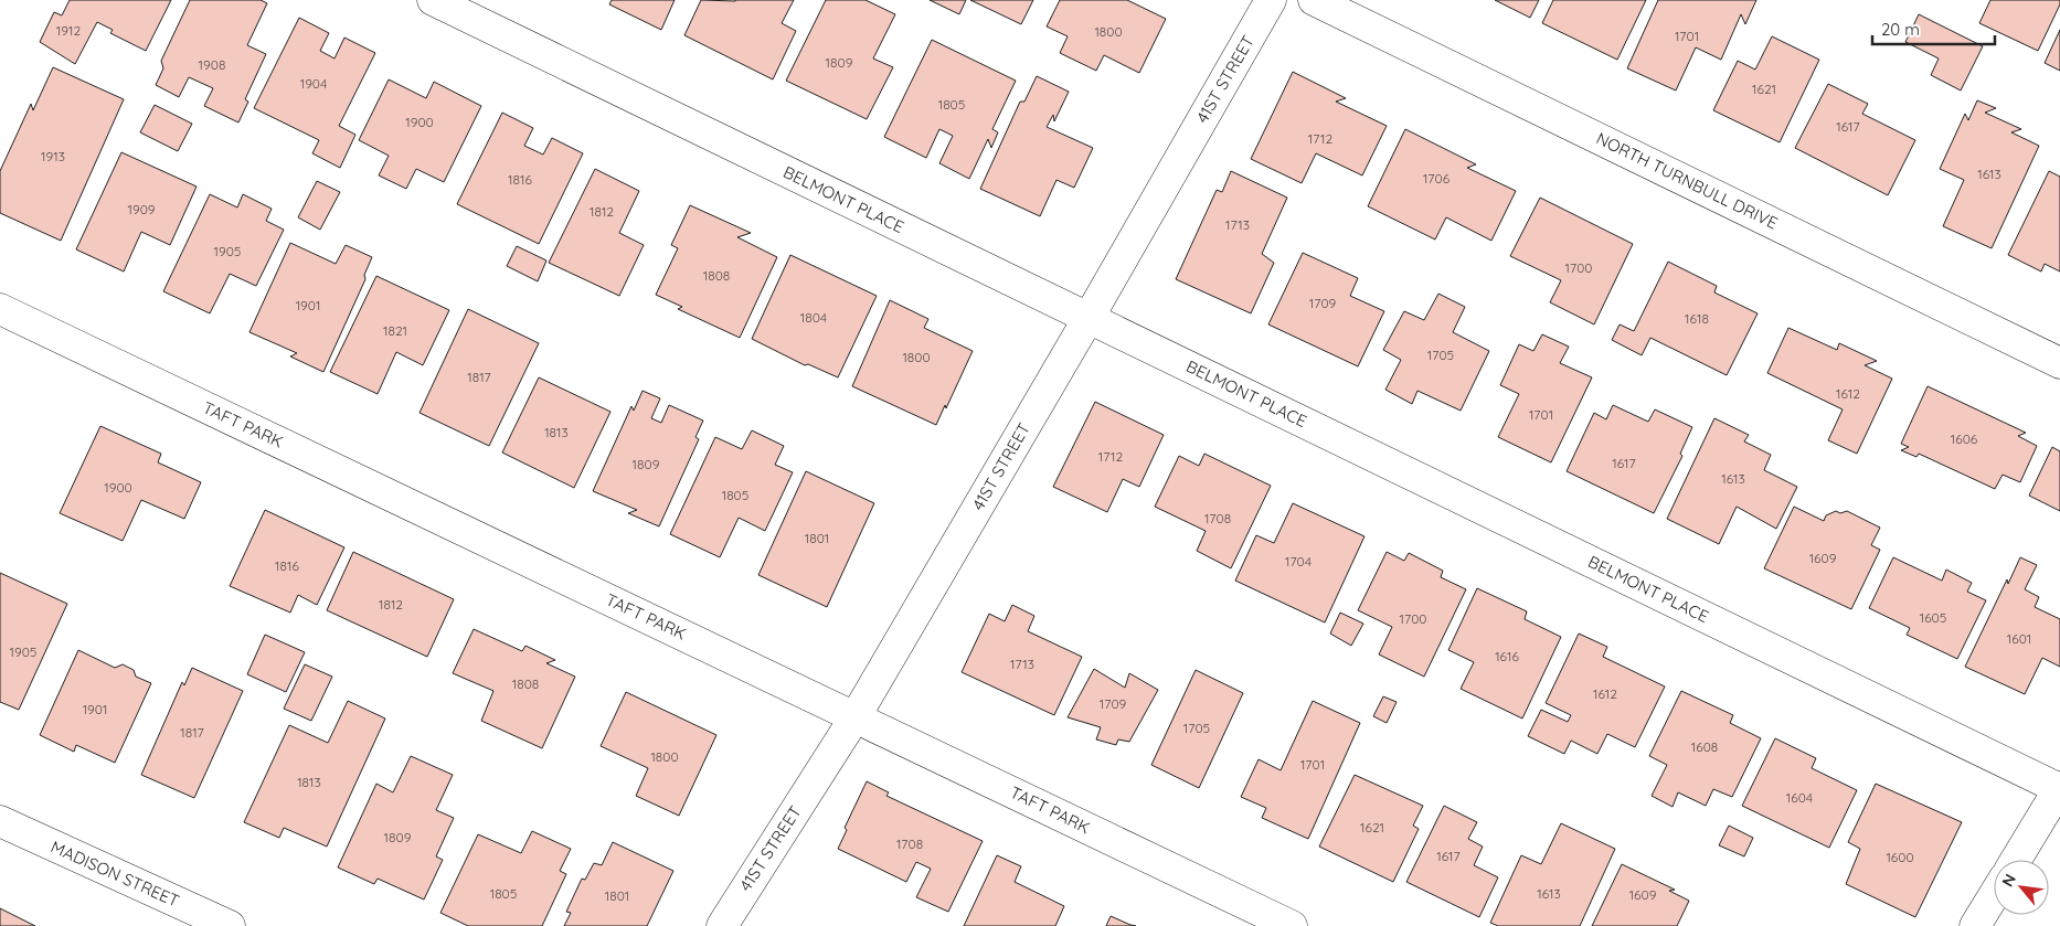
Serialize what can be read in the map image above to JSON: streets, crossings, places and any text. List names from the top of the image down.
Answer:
{
  "streets": {
    "street": [
      "41ST STREET",
      "NORTH TURNBULL DRIVE",
      "BELMONT PLACE",
      "TAFT PARK",
      "MADISON STREET"
    ]
  },
  "crossings": [
    ["41ST STREET", "BELMONT PLACE"],
    ["41ST STREET", "TAFT PARK"]
  ],
  "house_numbers": [
    "1912",
    "1800",
    "1701",
    "1809",
    "1908",
    "1904",
    "1621",
    "1805",
    "1900",
    "1617",
    "1712",
    "1913",
    "1613",
    "1706",
    "1816",
    "1909",
    "1812",
    "1713",
    "1905",
    "1700",
    "1808",
    "1709",
    "1901",
    "1804",
    "1618",
    "1821",
    "1705",
    "1800",
    "1817",
    "1612",
    "1701",
    "1813",
    "1606",
    "1712",
    "1617",
    "1809",
    "1613",
    "1900",
    "1805",
    "1708",
    "1801",
    "1609",
    "1704",
    "1816",
    "1812",
    "1605",
    "1700",
    "1601",
    "1905",
    "1616",
    "1713",
    "1808",
    "1612",
    "1709",
    "1901",
    "1705",
    "1817",
    "1608",
    "1800",
    "1701",
    "1813",
    "1604",
    "1621",
    "1809",
    "1708",
    "1617",
    "1600",
    "1805",
    "1613",
    "1609",
    "1801"
  ],
  "scale_bar": "20 m",
  "north": "top left"
}
